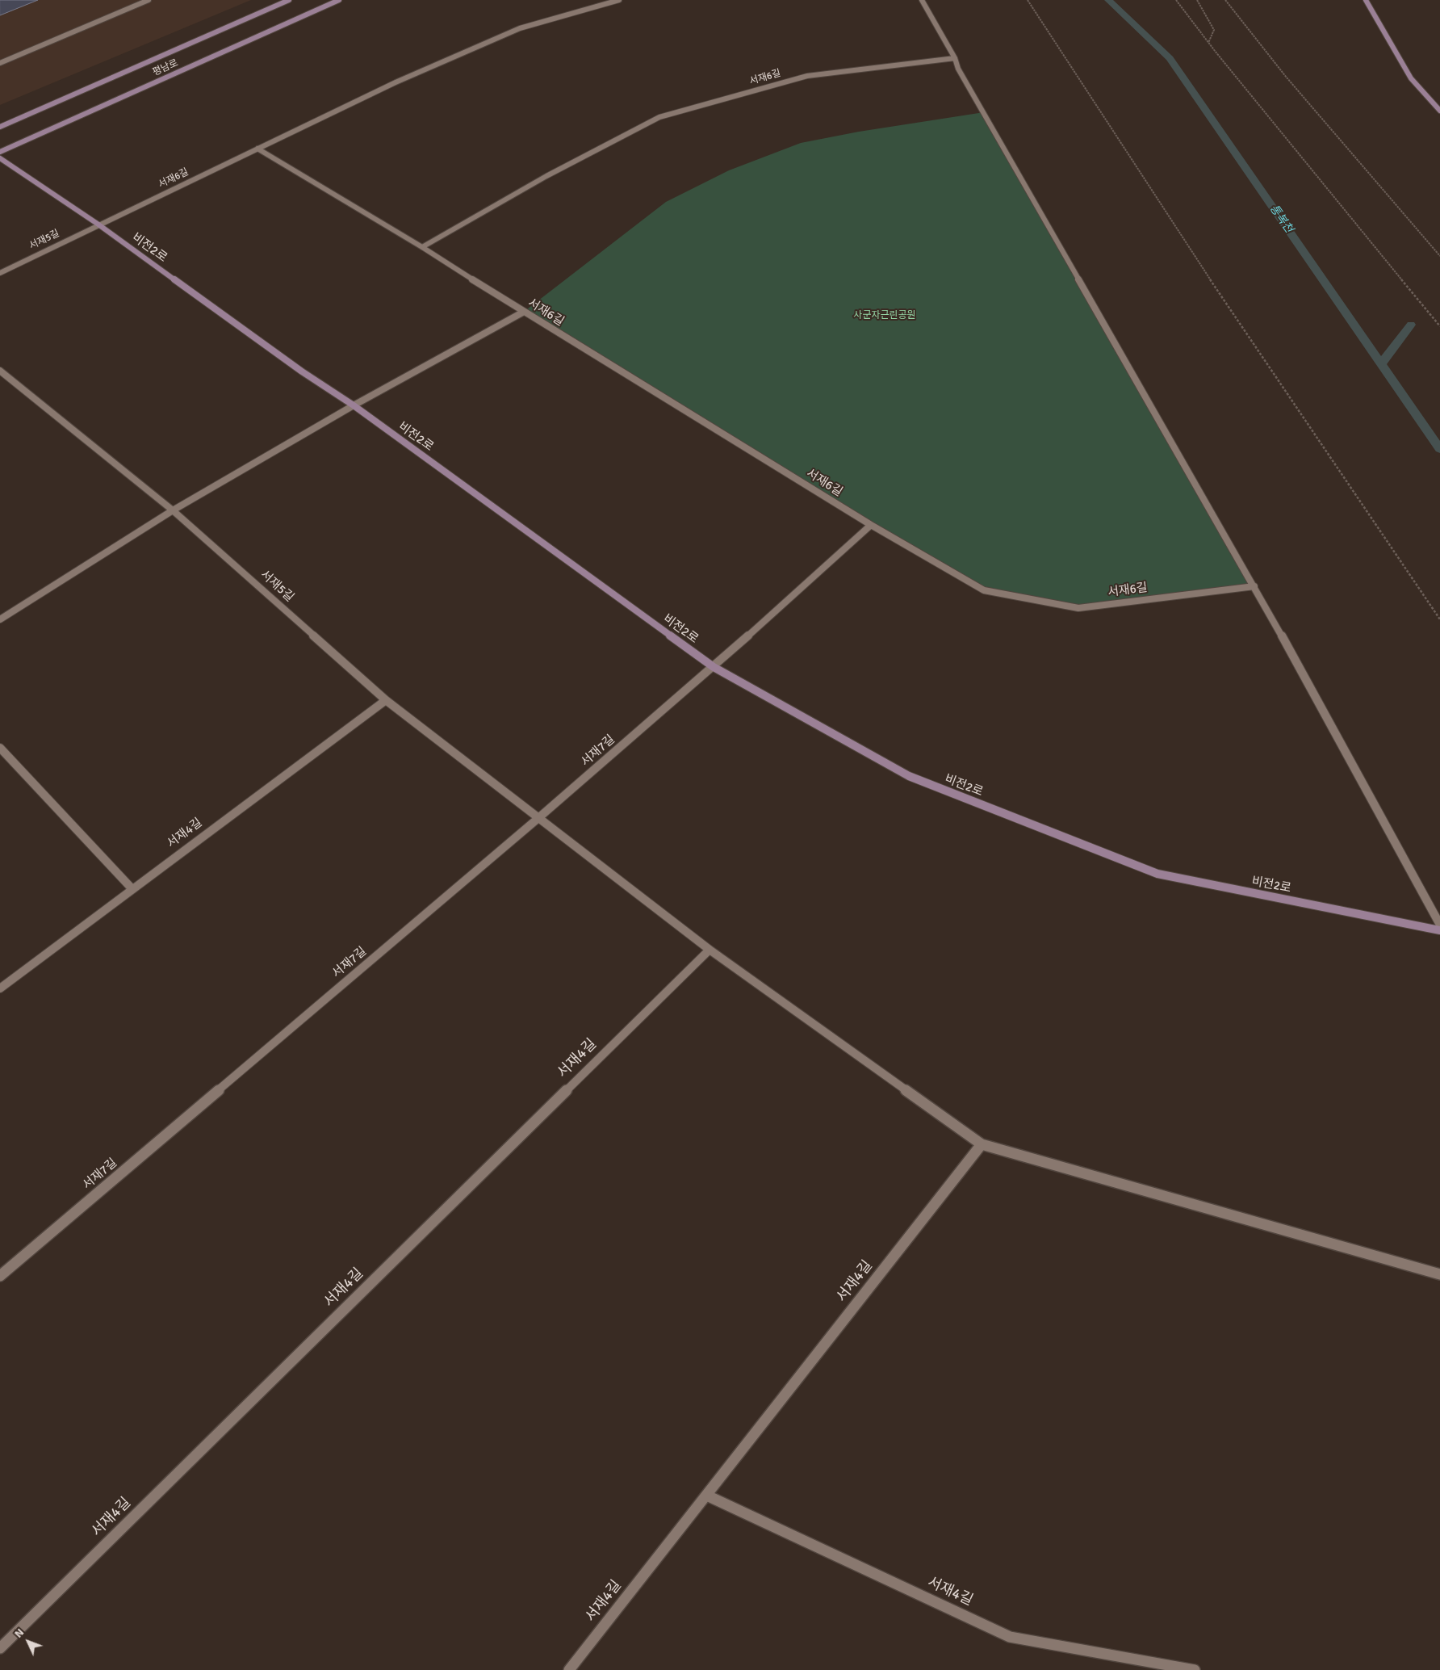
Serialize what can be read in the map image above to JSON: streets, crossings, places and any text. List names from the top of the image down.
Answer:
{
  "streets": {
    "street": [
      "평남로",
      "서재6길",
      "서재5길",
      "비전2로",
      "서재7길",
      "서재4길"
    ]
  },
  "crossings": [
    ["서재6길", "서재5길"],
    ["서재6길", "비전2로"],
    ["서재6길", "서재7길"],
    ["서재5길", "비전2로"],
    ["서재5길", "서재7길"],
    ["서재5길", "서재4길"],
    ["비전2로", "서재7길"]
  ],
  "water": ["통복천"],
  "parks": ["사군자근린공원"],
  "north": "top left"
}
